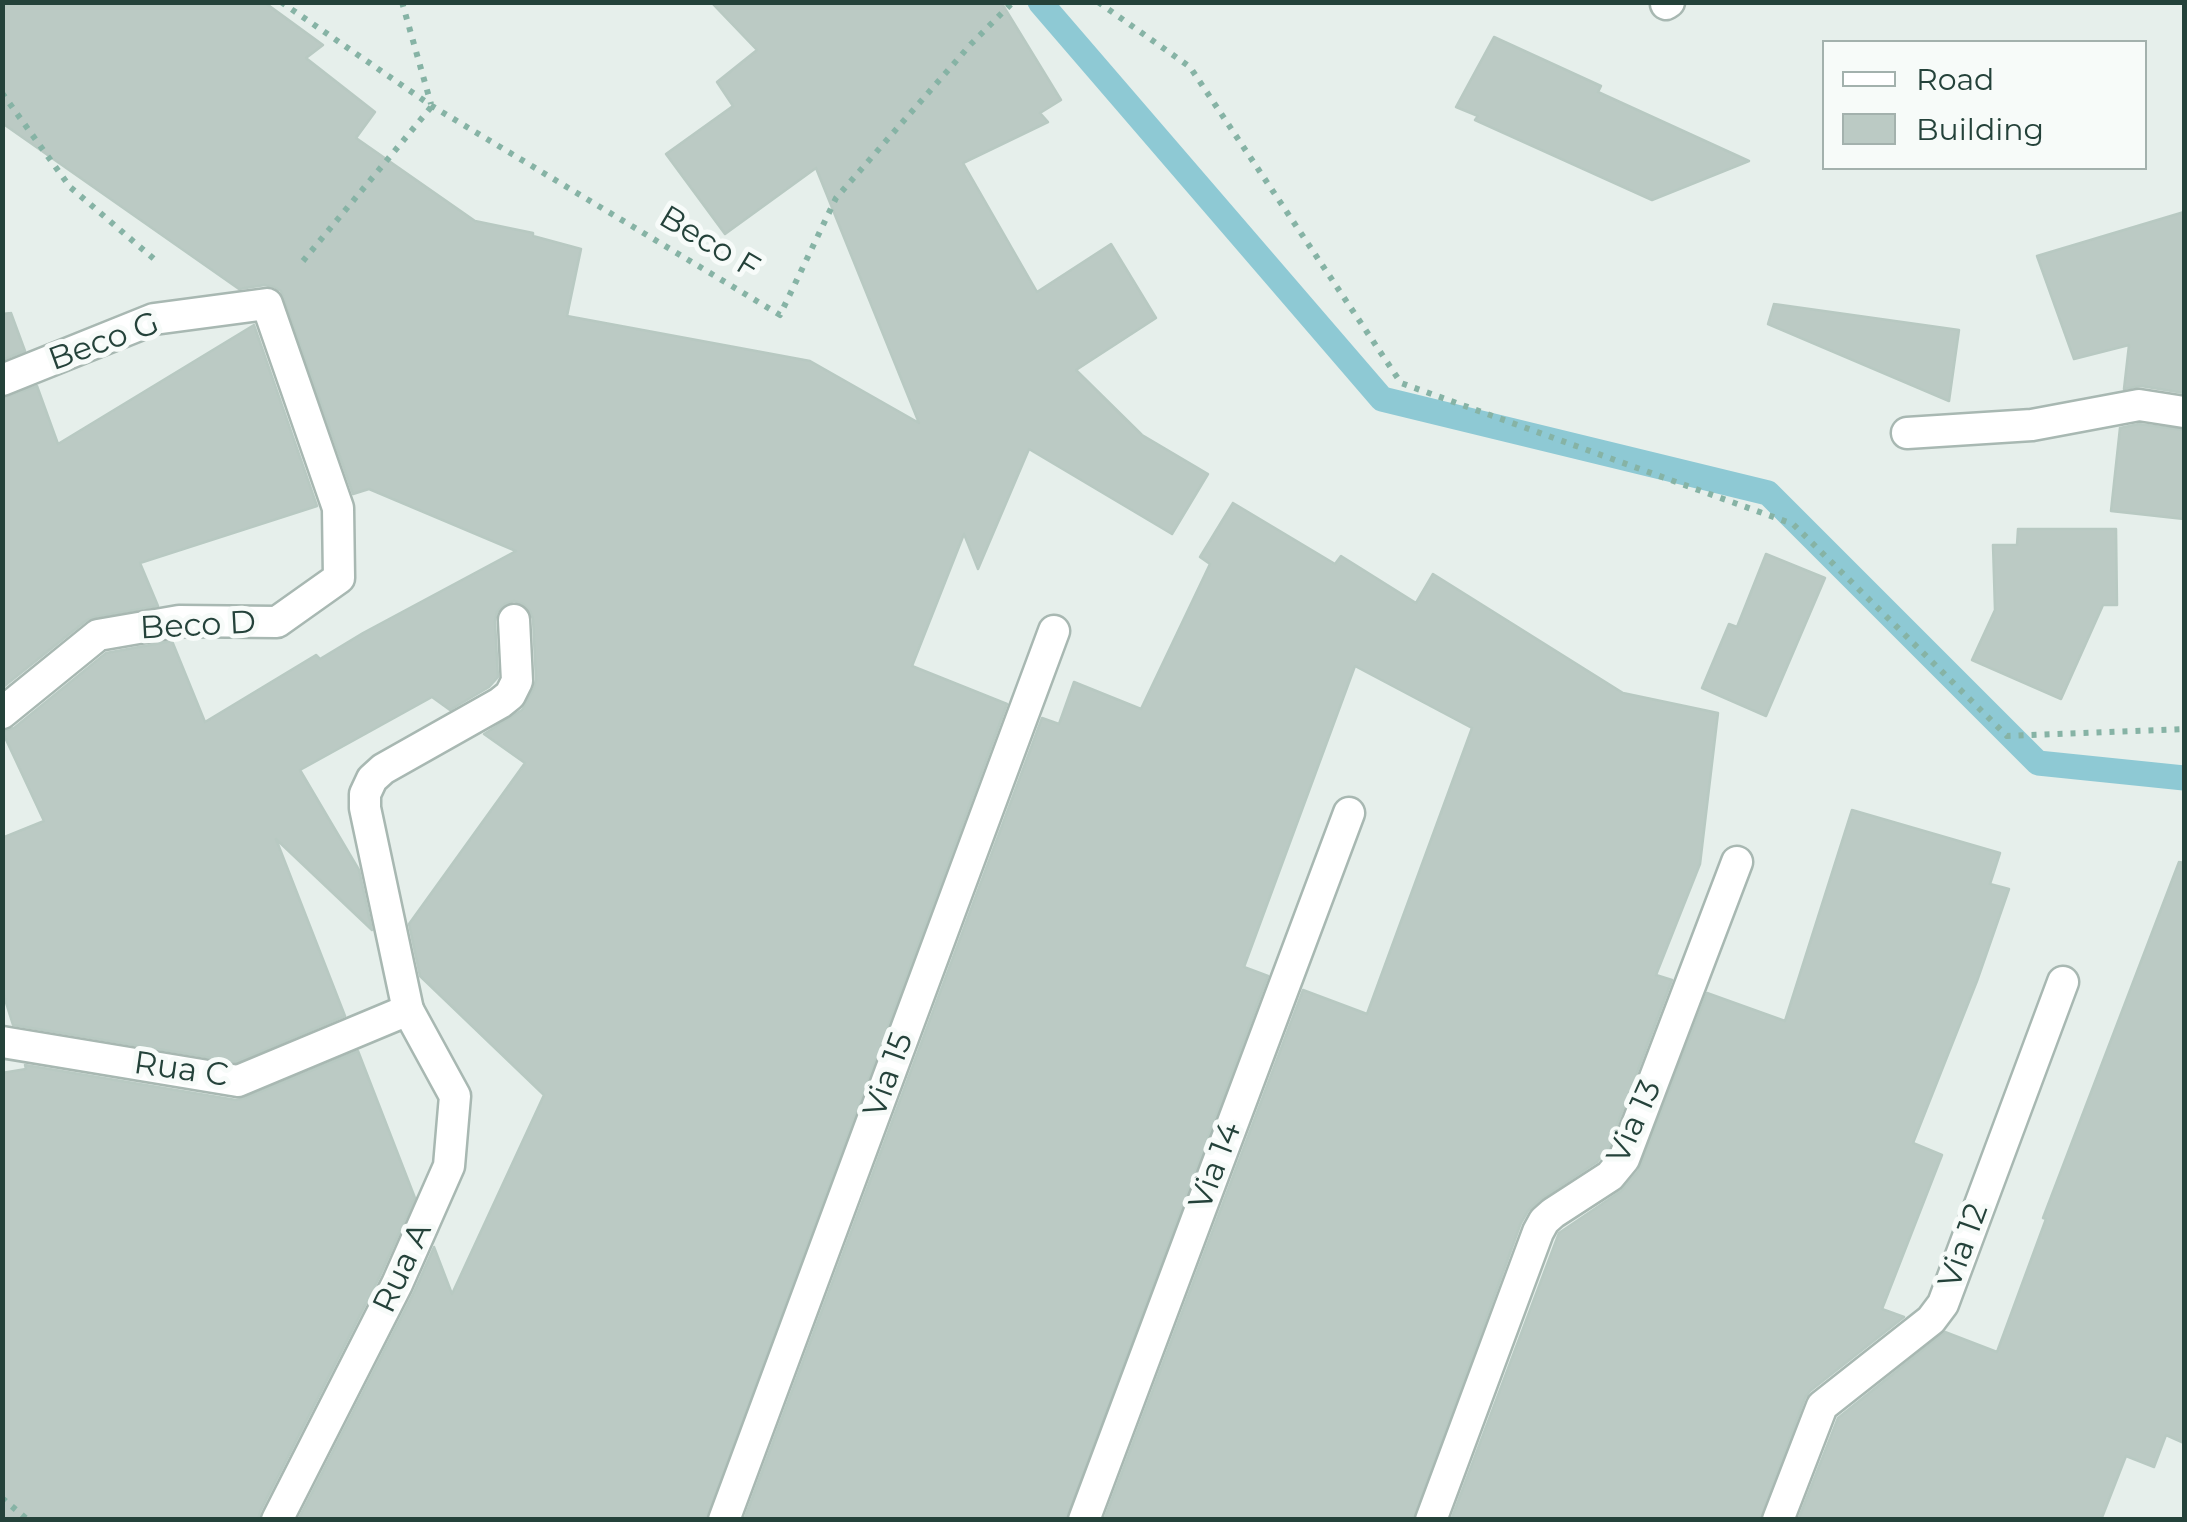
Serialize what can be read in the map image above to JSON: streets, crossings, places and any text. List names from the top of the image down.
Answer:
{
  "streets": {
    "street": [
      "Beco G",
      "Beco D",
      "Rua C",
      "Via 15",
      "Via 13",
      "Via 14",
      "Via 12",
      "Rua A"
    ],
    "path": ["Beco F"]
  },
  "crossings": [
    ["Beco G", "Beco D"],
    ["Rua C", "Rua A"]
  ],
  "legend": ["Road", "Building"]
}
